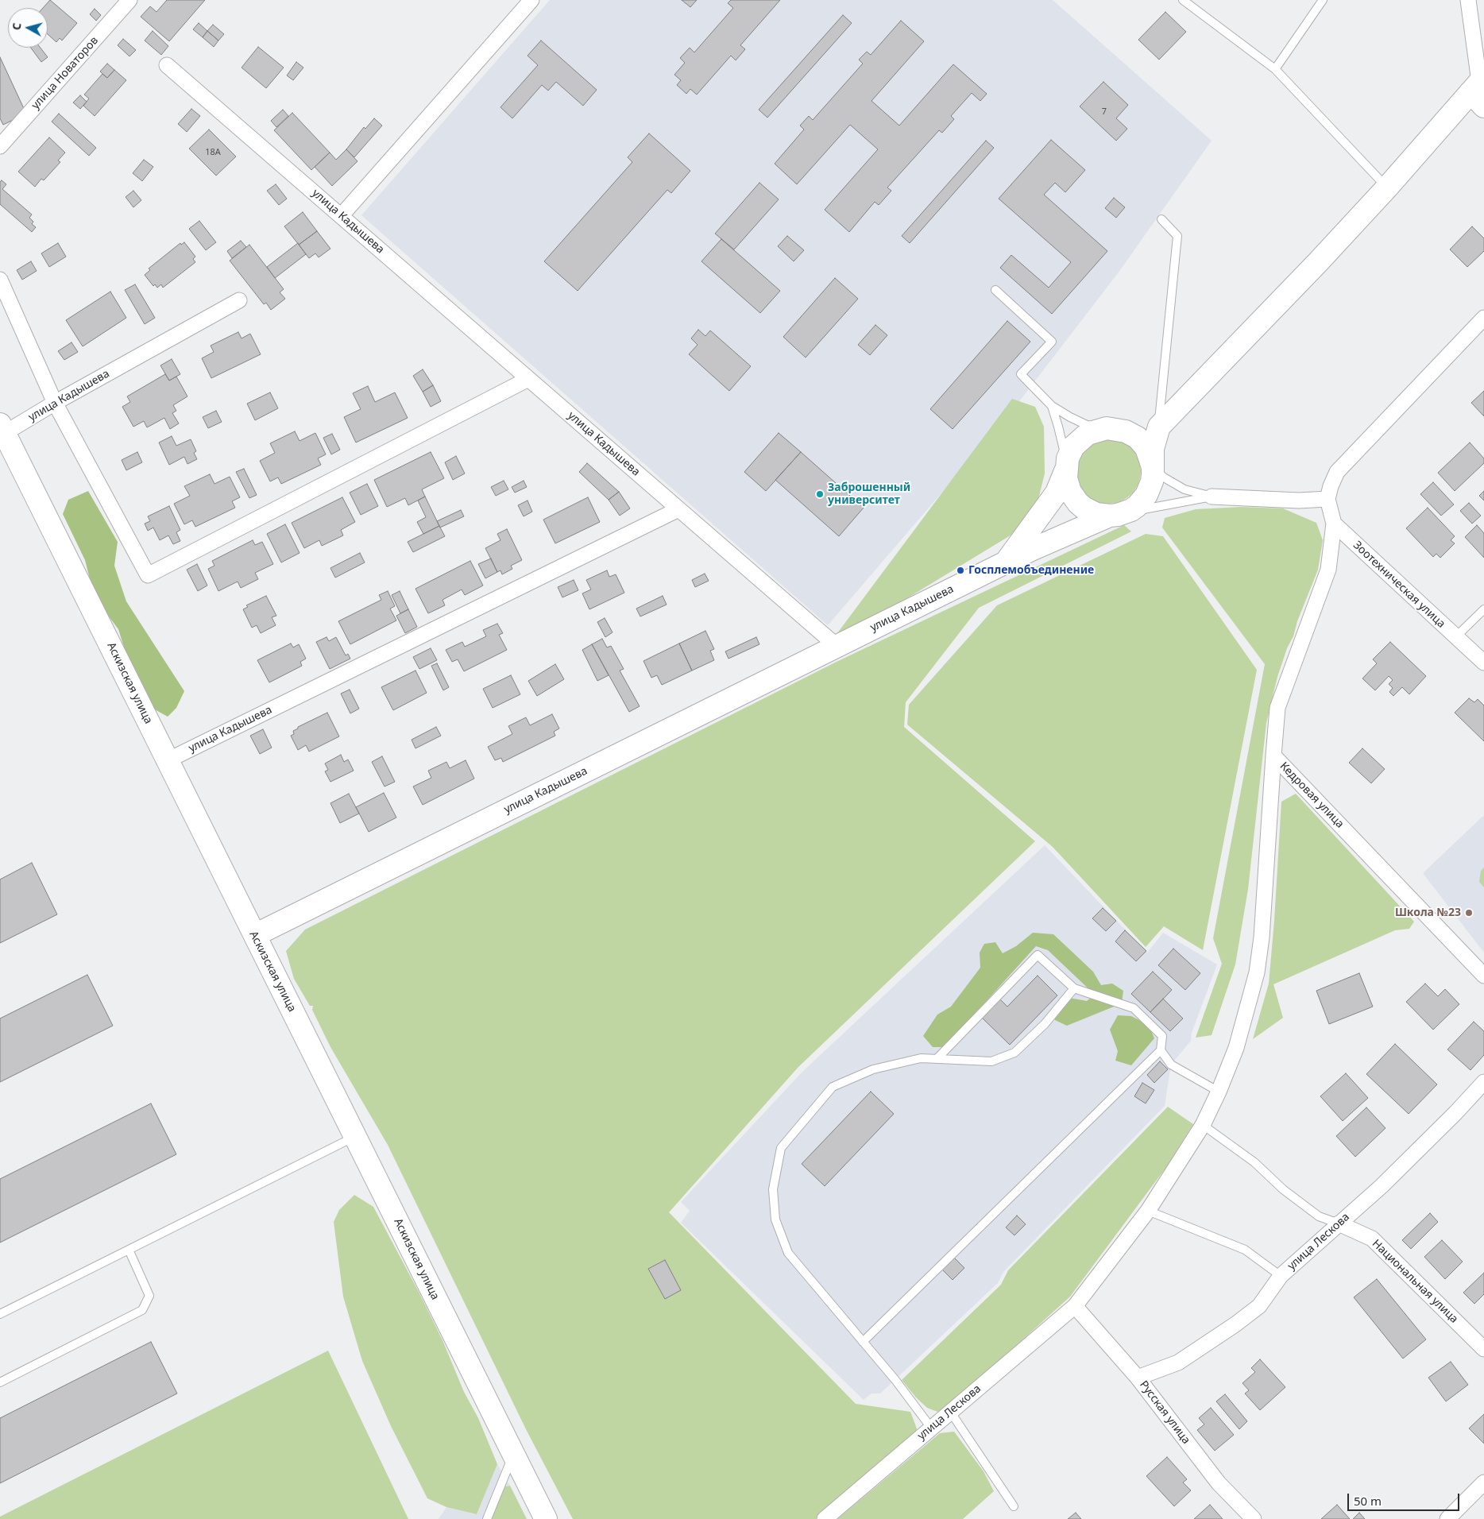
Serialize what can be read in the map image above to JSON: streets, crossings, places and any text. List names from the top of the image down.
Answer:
{
  "streets": {
    "street": [
      "улица Новаторов",
      "улица Кадышева",
      "Зоотехническая улица",
      "Аскизская улица",
      "Кедровая улица",
      "улица Лескова",
      "Национальная улица",
      "Русская улица"
    ]
  },
  "crossings": [
    ["улица Кадышева", "Аскизская улица"],
    ["Зоотехническая улица", "Кедровая улица"],
    ["Кедровая улица", "улица Лескова"],
    ["улица Лескова", "Национальная улица"],
    ["улица Лескова", "Русская улица"]
  ],
  "places": ["Заброшенный университет", "Госплемобъединение", "Школа №23"],
  "house_numbers": ["7", "18А"],
  "scale_bar": "50 m",
  "north": "left"
}
